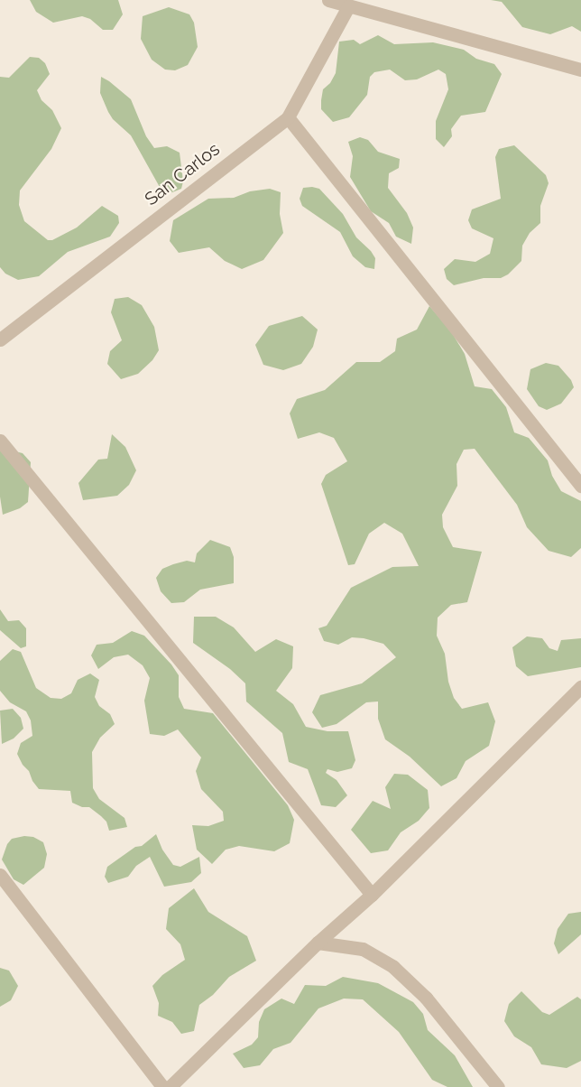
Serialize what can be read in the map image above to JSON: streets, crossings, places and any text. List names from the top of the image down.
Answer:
{
  "streets": {
    "street": ["San Carlos"]
  }
}
